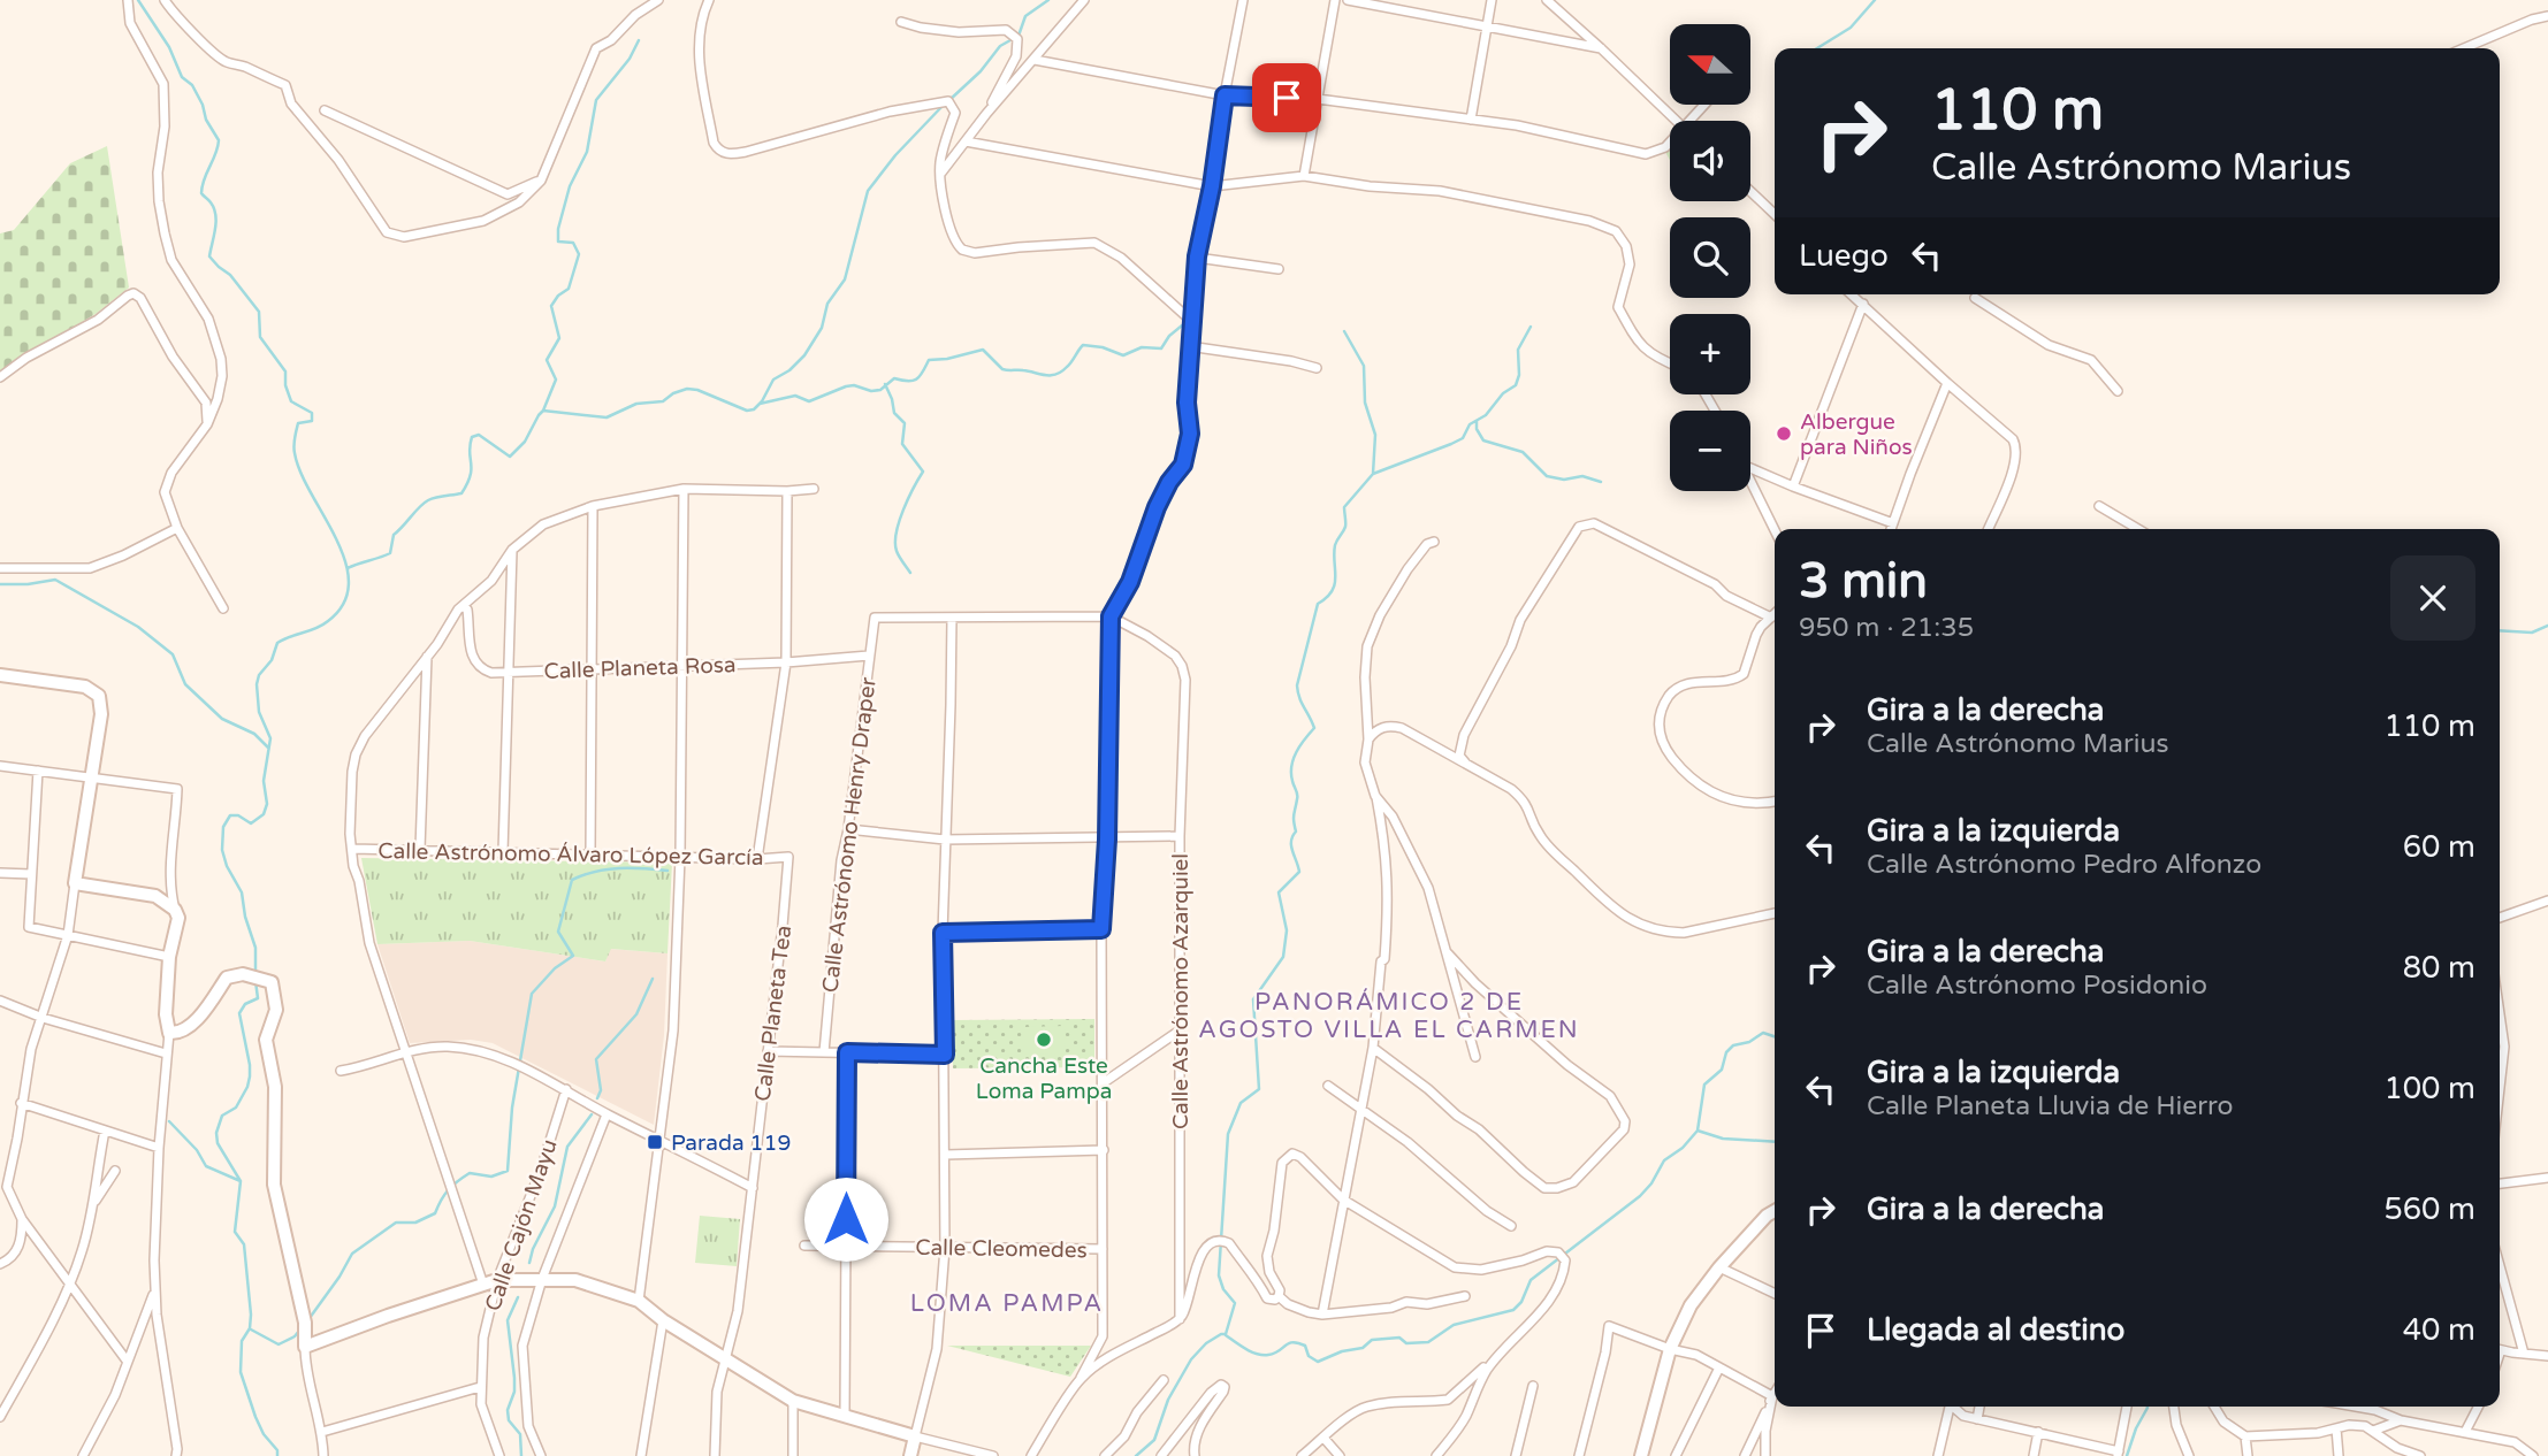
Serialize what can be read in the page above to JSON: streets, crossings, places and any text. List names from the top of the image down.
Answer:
{
  "streets": {
    "street": [
      "Calle Planeta Rosa",
      "Calle Astrónomo Henry Draper",
      "Calle Astrónomo Álvaro López García",
      "Calle Astrónomo Azarquiel",
      "Calle Planeta Tea",
      "Calle Cajón Mayu",
      "Calle Cleomedes"
    ]
  },
  "crossings": [
    ["Calle Planeta Rosa", "Calle Astrónomo Henry Draper"],
    ["Calle Astrónomo Álvaro López García", "Calle Planeta Tea"]
  ],
  "districts": ["PANORÁMICO 2 DE AGOSTO VILLA EL CARMEN", "LOMA PAMPA"],
  "places": {
    "other": ["Albergue para Niños", "Cancha Este Loma Pampa"],
    "transit": ["Parada 119"]
  },
  "north": "left",
  "page": {
    "map_buttons": ["+", "−"],
    "turn": ["110 m", "Calle Astrónomo Marius"],
    "then": "Luego",
    "heading": ["3 min", "950 m · 21:35"],
    "list": [
      {
        "name": "Gira a la derecha",
        "note": "Calle Astrónomo Marius",
        "value": "110 m"
      },
      {
        "name": "Gira a la izquierda",
        "note": "Calle Astrónomo Pedro Alfonzo",
        "value": "60 m"
      },
      {
        "name": "Gira a la derecha",
        "note": "Calle Astrónomo Posidonio",
        "value": "80 m"
      },
      {
        "name": "Gira a la izquierda",
        "note": "Calle Planeta Lluvia de Hierro",
        "value": "100 m"
      },
      {
        "name": "Gira a la derecha",
        "value": "560 m"
      },
      {
        "name": "Llegada al destino",
        "value": "40 m"
      }
    ]
  }
}
